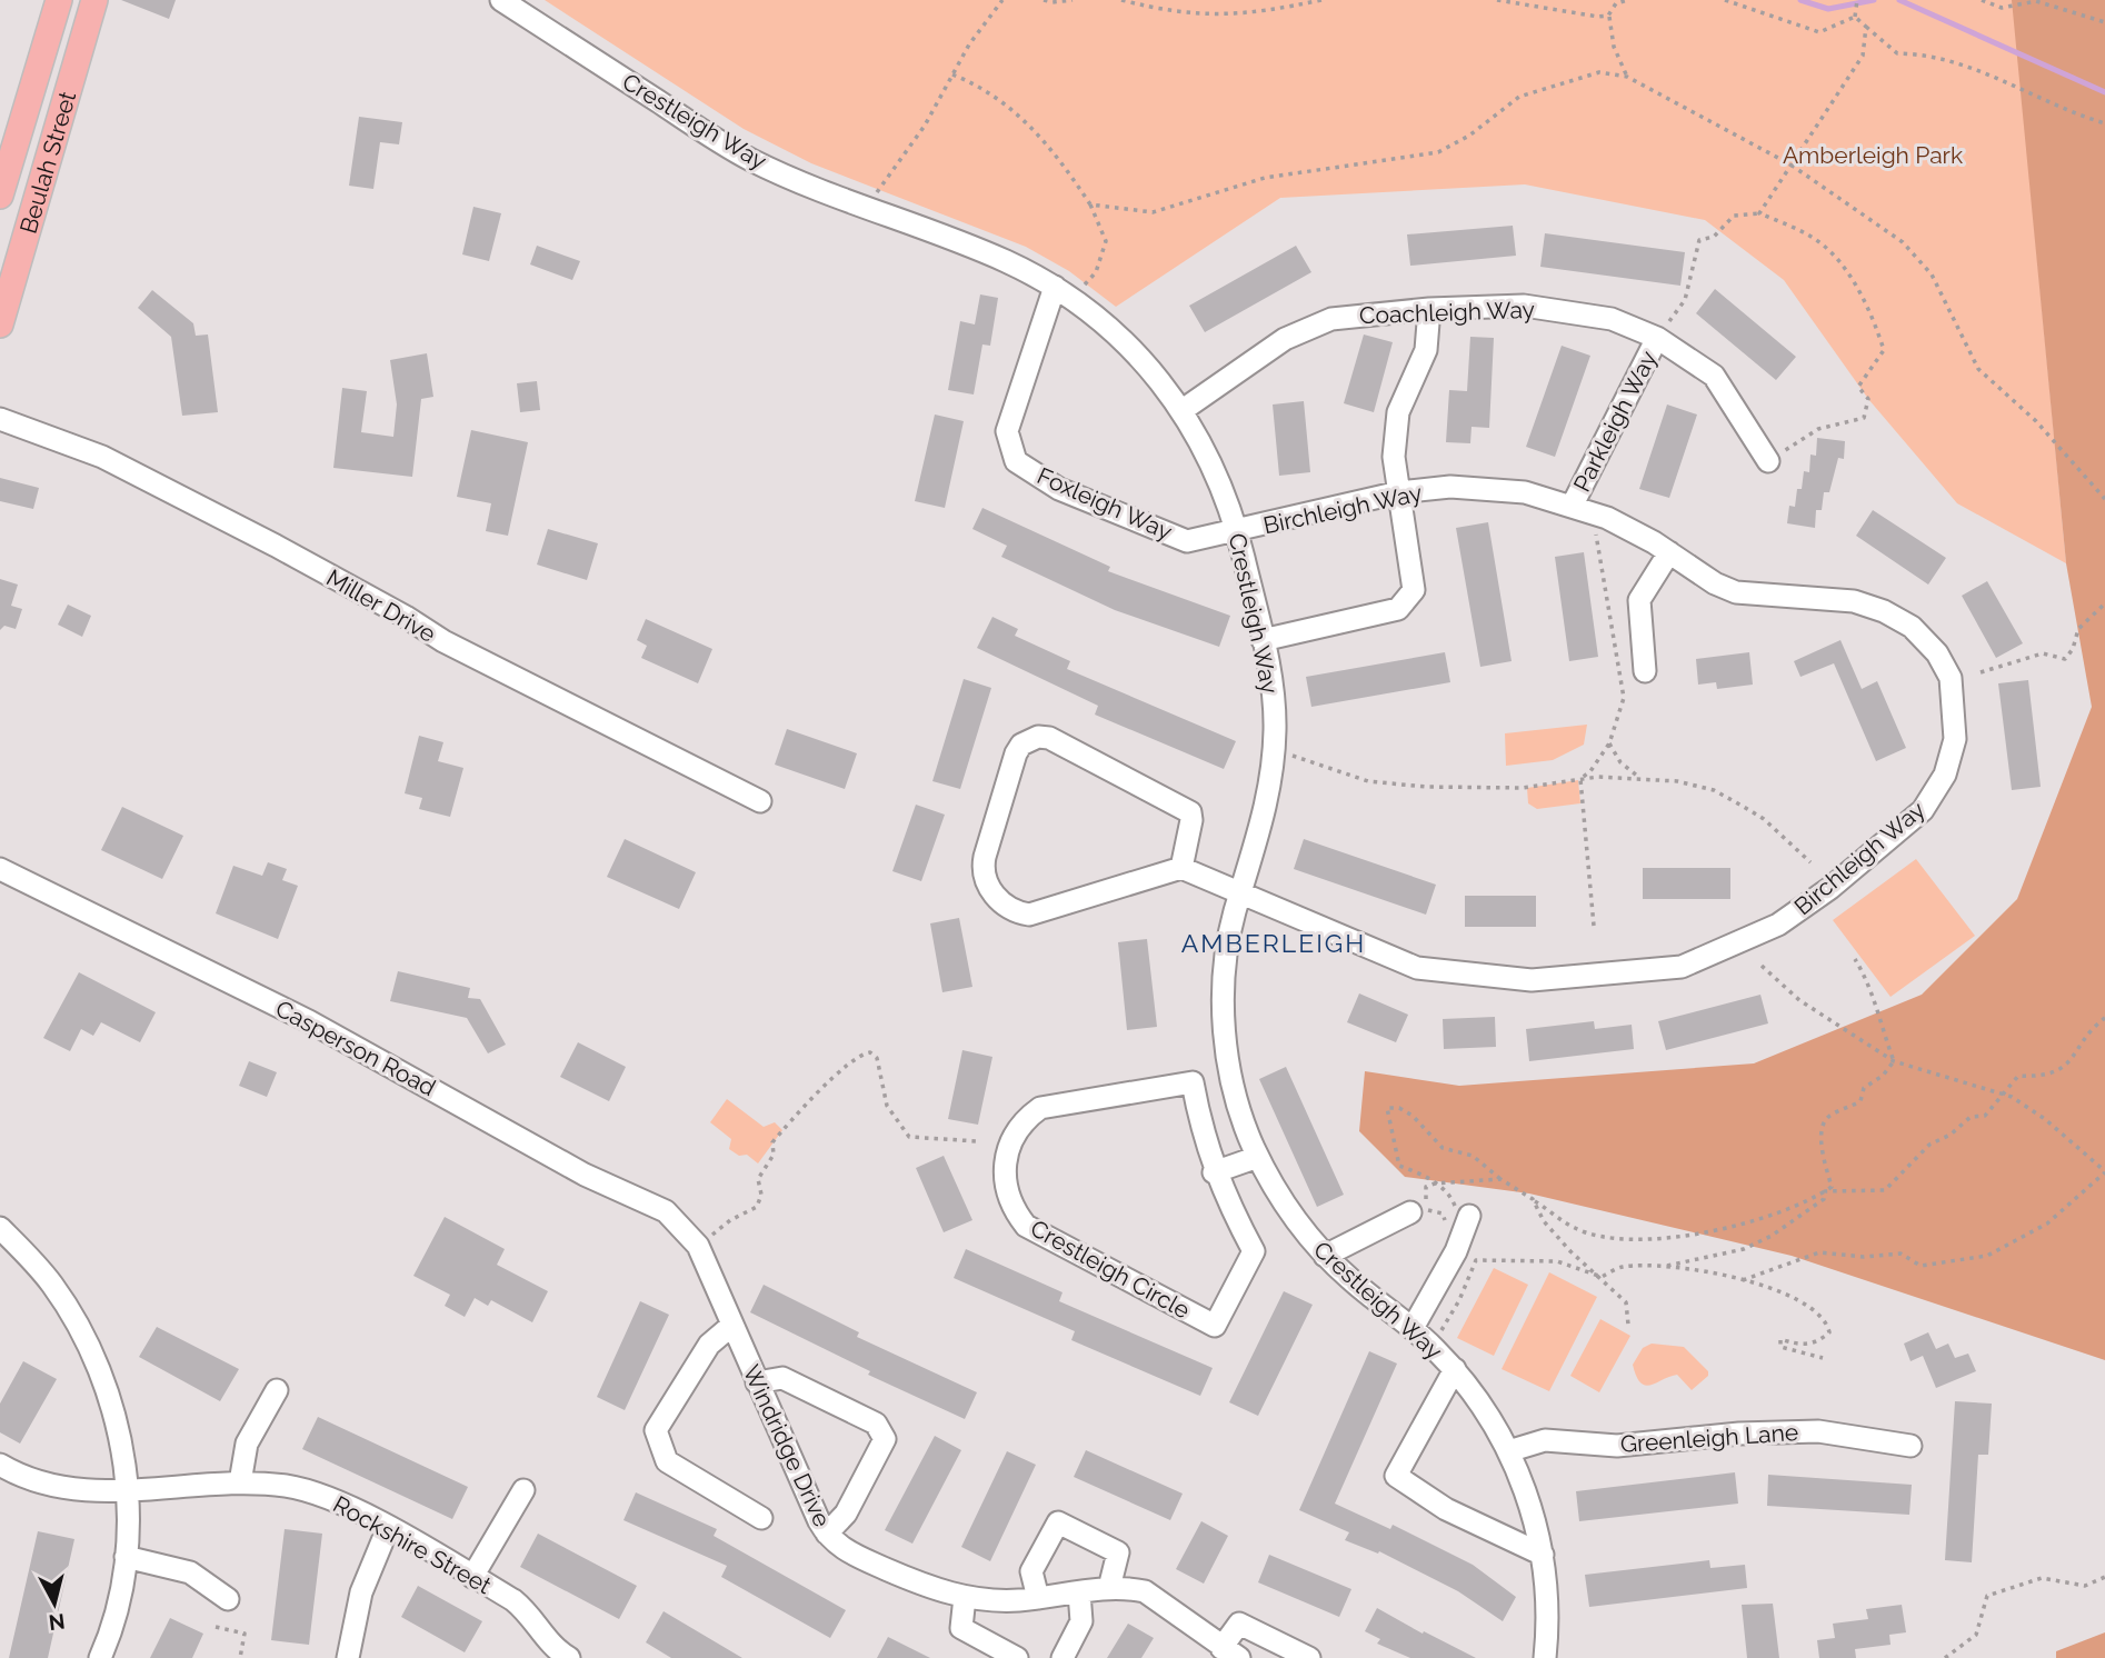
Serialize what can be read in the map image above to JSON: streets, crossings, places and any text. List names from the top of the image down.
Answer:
{
  "streets": {
    "main road": ["Beulah Street"],
    "street": [
      "Crestleigh Way",
      "Coachleigh Way",
      "Parkleigh Way",
      "Foxleigh Way",
      "Birchleigh Way",
      "Miller Drive",
      "Casperson Road",
      "Crestleigh Circle",
      "Greenleigh Lane",
      "Windridge Drive",
      "Rockshire Street"
    ]
  },
  "crossings": [
    ["Crestleigh Way", "Coachleigh Way"],
    ["Crestleigh Way", "Foxleigh Way"],
    ["Crestleigh Way", "Birchleigh Way"],
    ["Crestleigh Way", "Greenleigh Lane"],
    ["Coachleigh Way", "Parkleigh Way"],
    ["Parkleigh Way", "Birchleigh Way"],
    ["Foxleigh Way", "Birchleigh Way"],
    ["Casperson Road", "Windridge Drive"]
  ],
  "districts": ["AMBERLEIGH"],
  "parks": ["Amberleigh Park"],
  "north": "bottom"
}
